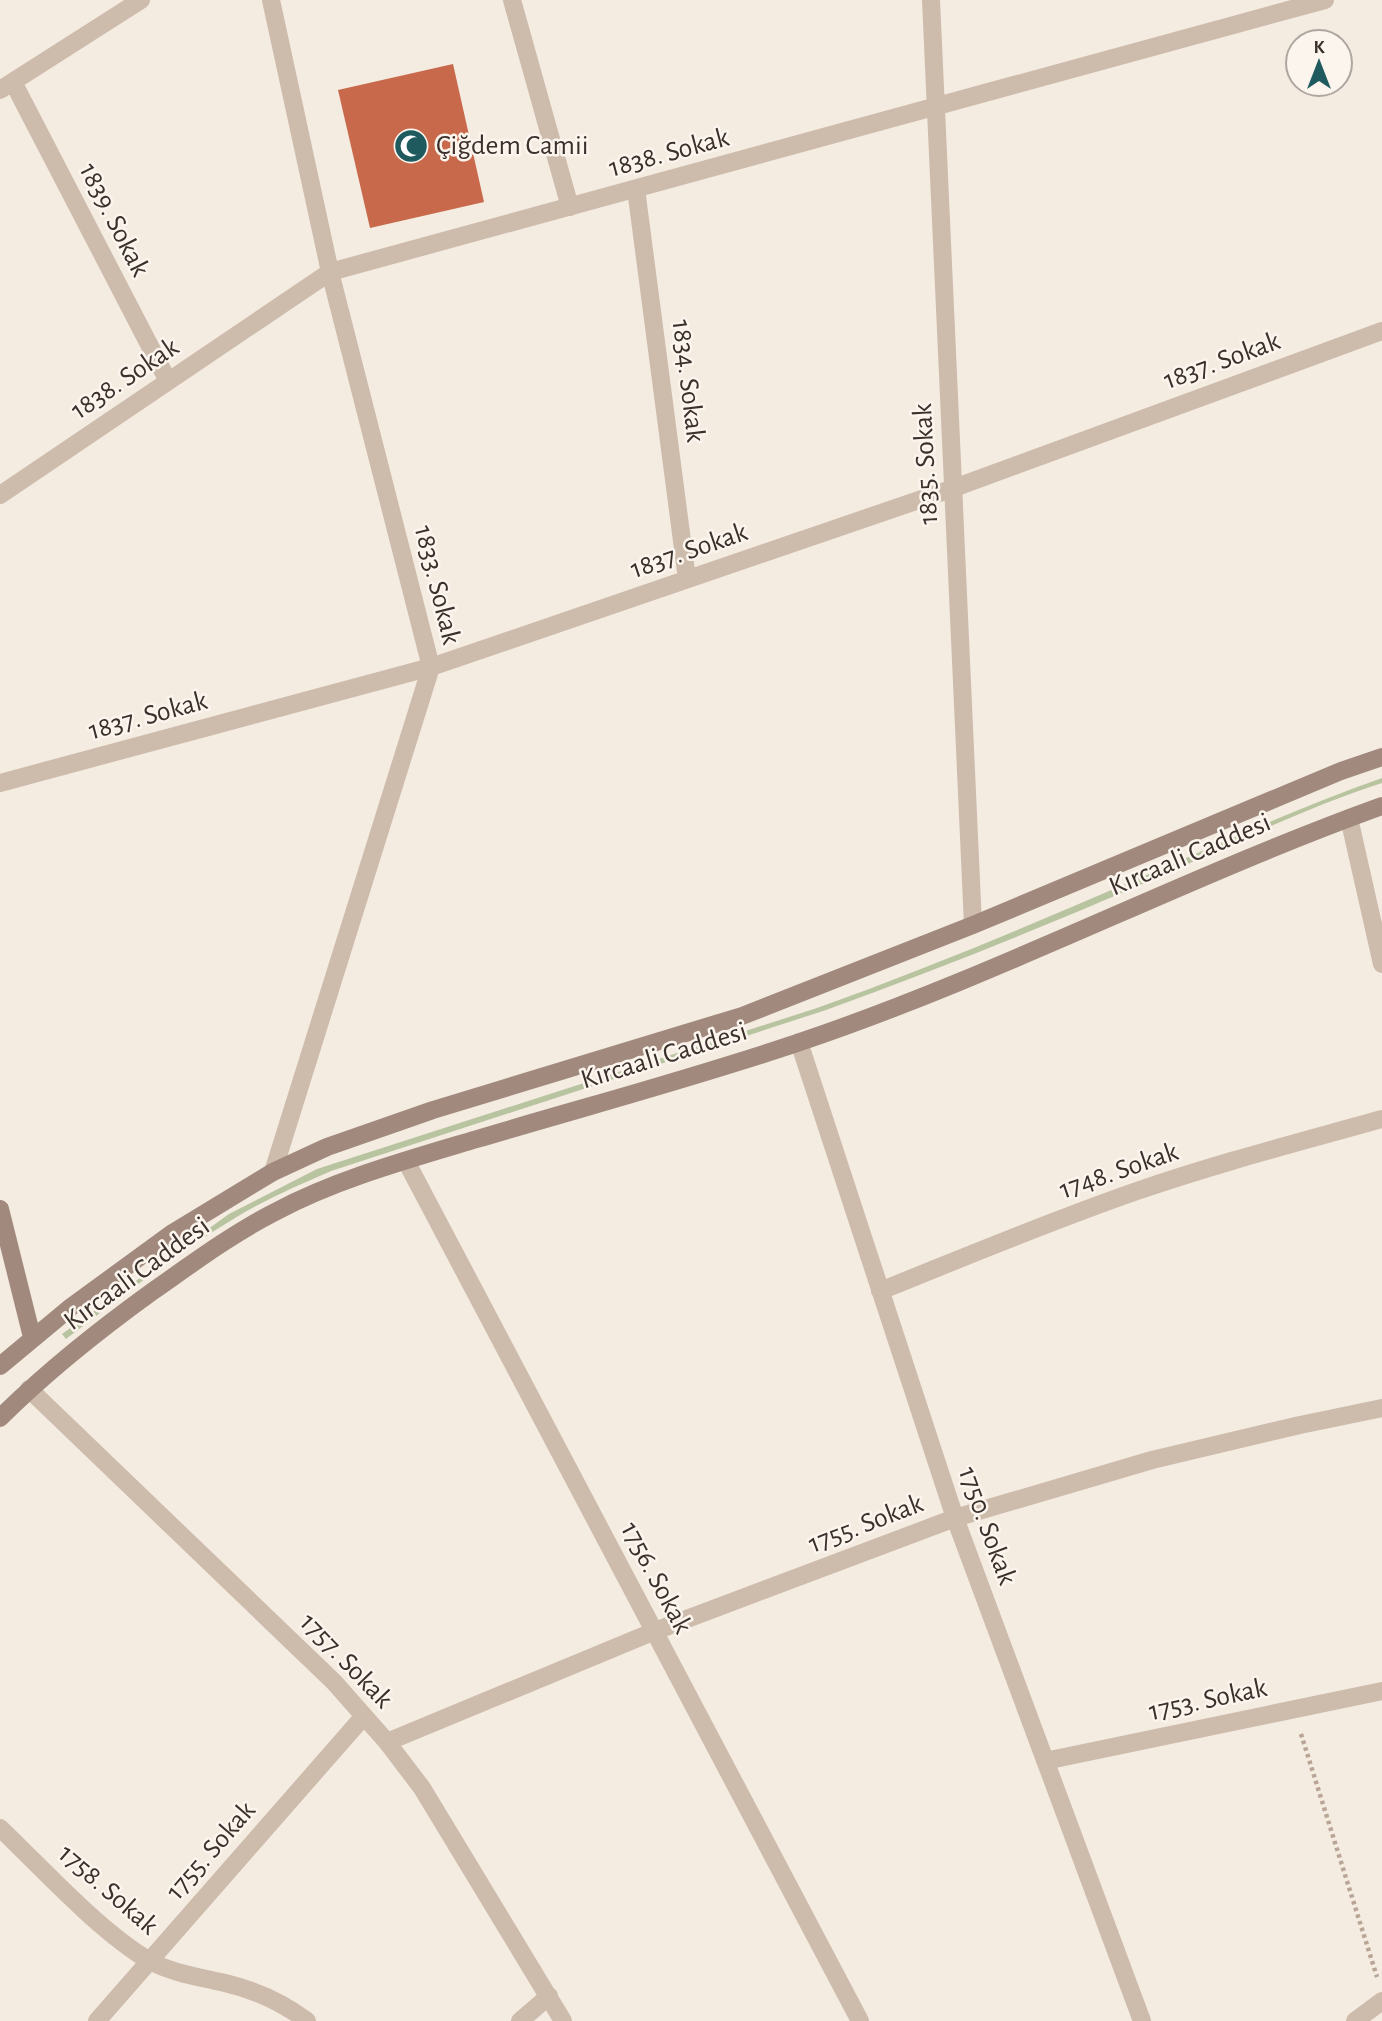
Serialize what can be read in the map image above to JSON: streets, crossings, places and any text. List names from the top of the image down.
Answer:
{
  "streets": {
    "street": [
      "1838. Sokak",
      "1839. Sokak",
      "1837. Sokak",
      "1834. Sokak",
      "1835. Sokak",
      "1833. Sokak",
      "Kırcaali Caddesi",
      "1748. Sokak",
      "1755. Sokak",
      "1750. Sokak",
      "1756. Sokak",
      "1757. Sokak",
      "1753. Sokak",
      "1758. Sokak"
    ]
  },
  "crossings": [
    ["1838. Sokak", "1839. Sokak"],
    ["1838. Sokak", "1834. Sokak"],
    ["1838. Sokak", "1835. Sokak"],
    ["1838. Sokak", "1833. Sokak"],
    ["1837. Sokak", "1834. Sokak"],
    ["1837. Sokak", "1835. Sokak"],
    ["1837. Sokak", "1833. Sokak"],
    ["1835. Sokak", "Kırcaali Caddesi"],
    ["1833. Sokak", "Kırcaali Caddesi"],
    ["Kırcaali Caddesi", "1750. Sokak"],
    ["Kırcaali Caddesi", "1756. Sokak"],
    ["Kırcaali Caddesi", "1757. Sokak"],
    ["1748. Sokak", "1750. Sokak"],
    ["1755. Sokak", "1750. Sokak"],
    ["1755. Sokak", "1756. Sokak"],
    ["1755. Sokak", "1757. Sokak"],
    ["1755. Sokak", "1758. Sokak"],
    ["1750. Sokak", "1753. Sokak"]
  ],
  "places": {
    "mosque": ["Çiğdem Camii"]
  },
  "north": "top"
}
